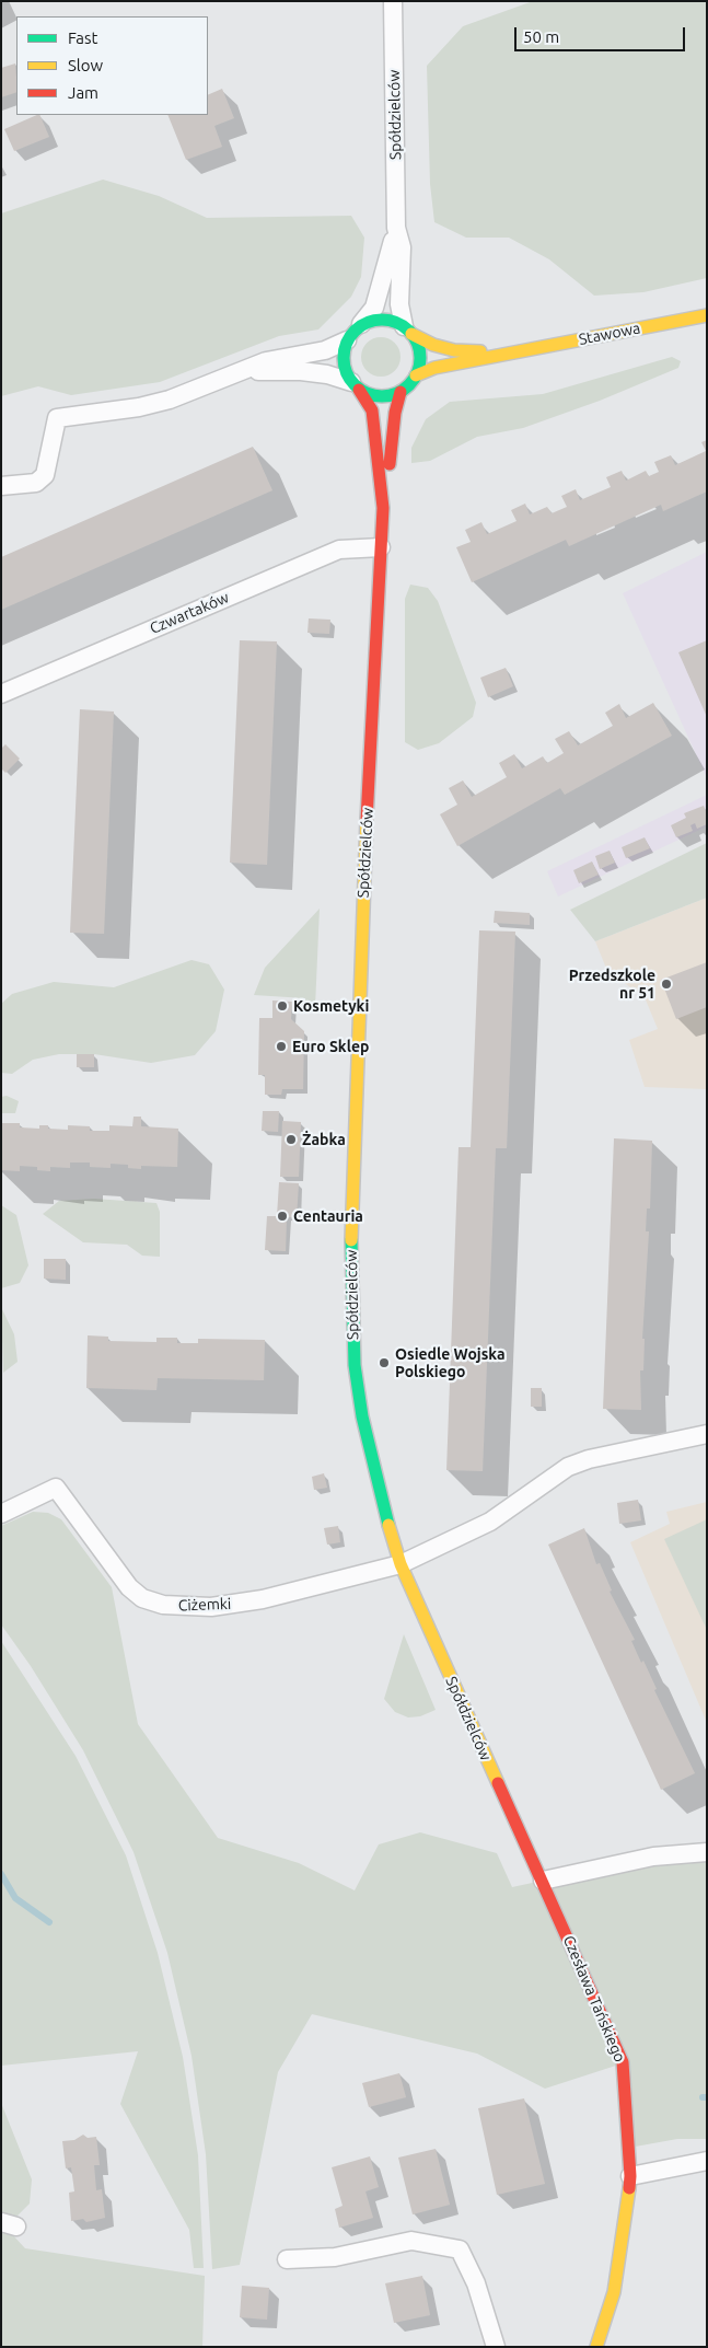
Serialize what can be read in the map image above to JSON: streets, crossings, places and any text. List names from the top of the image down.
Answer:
{
  "streets": {
    "street": [
      "Spółdzielców",
      "Stawowa",
      "Czwartaków",
      "Ciżemki",
      "Czesława Tańskiego"
    ]
  },
  "crossings": [
    ["Spółdzielców", "Stawowa"],
    ["Spółdzielców", "Czwartaków"],
    ["Spółdzielców", "Ciżemki"],
    ["Spółdzielców", "Czesława Tańskiego"]
  ],
  "places": [
    "Przedszkole nr 51",
    "Kosmetyki",
    "Euro Sklep",
    "Żabka",
    "Centauria",
    "Osiedle Wojska Polskiego"
  ],
  "legend": ["Fast", "Slow", "Jam"],
  "scale_bar": "50 m"
}
